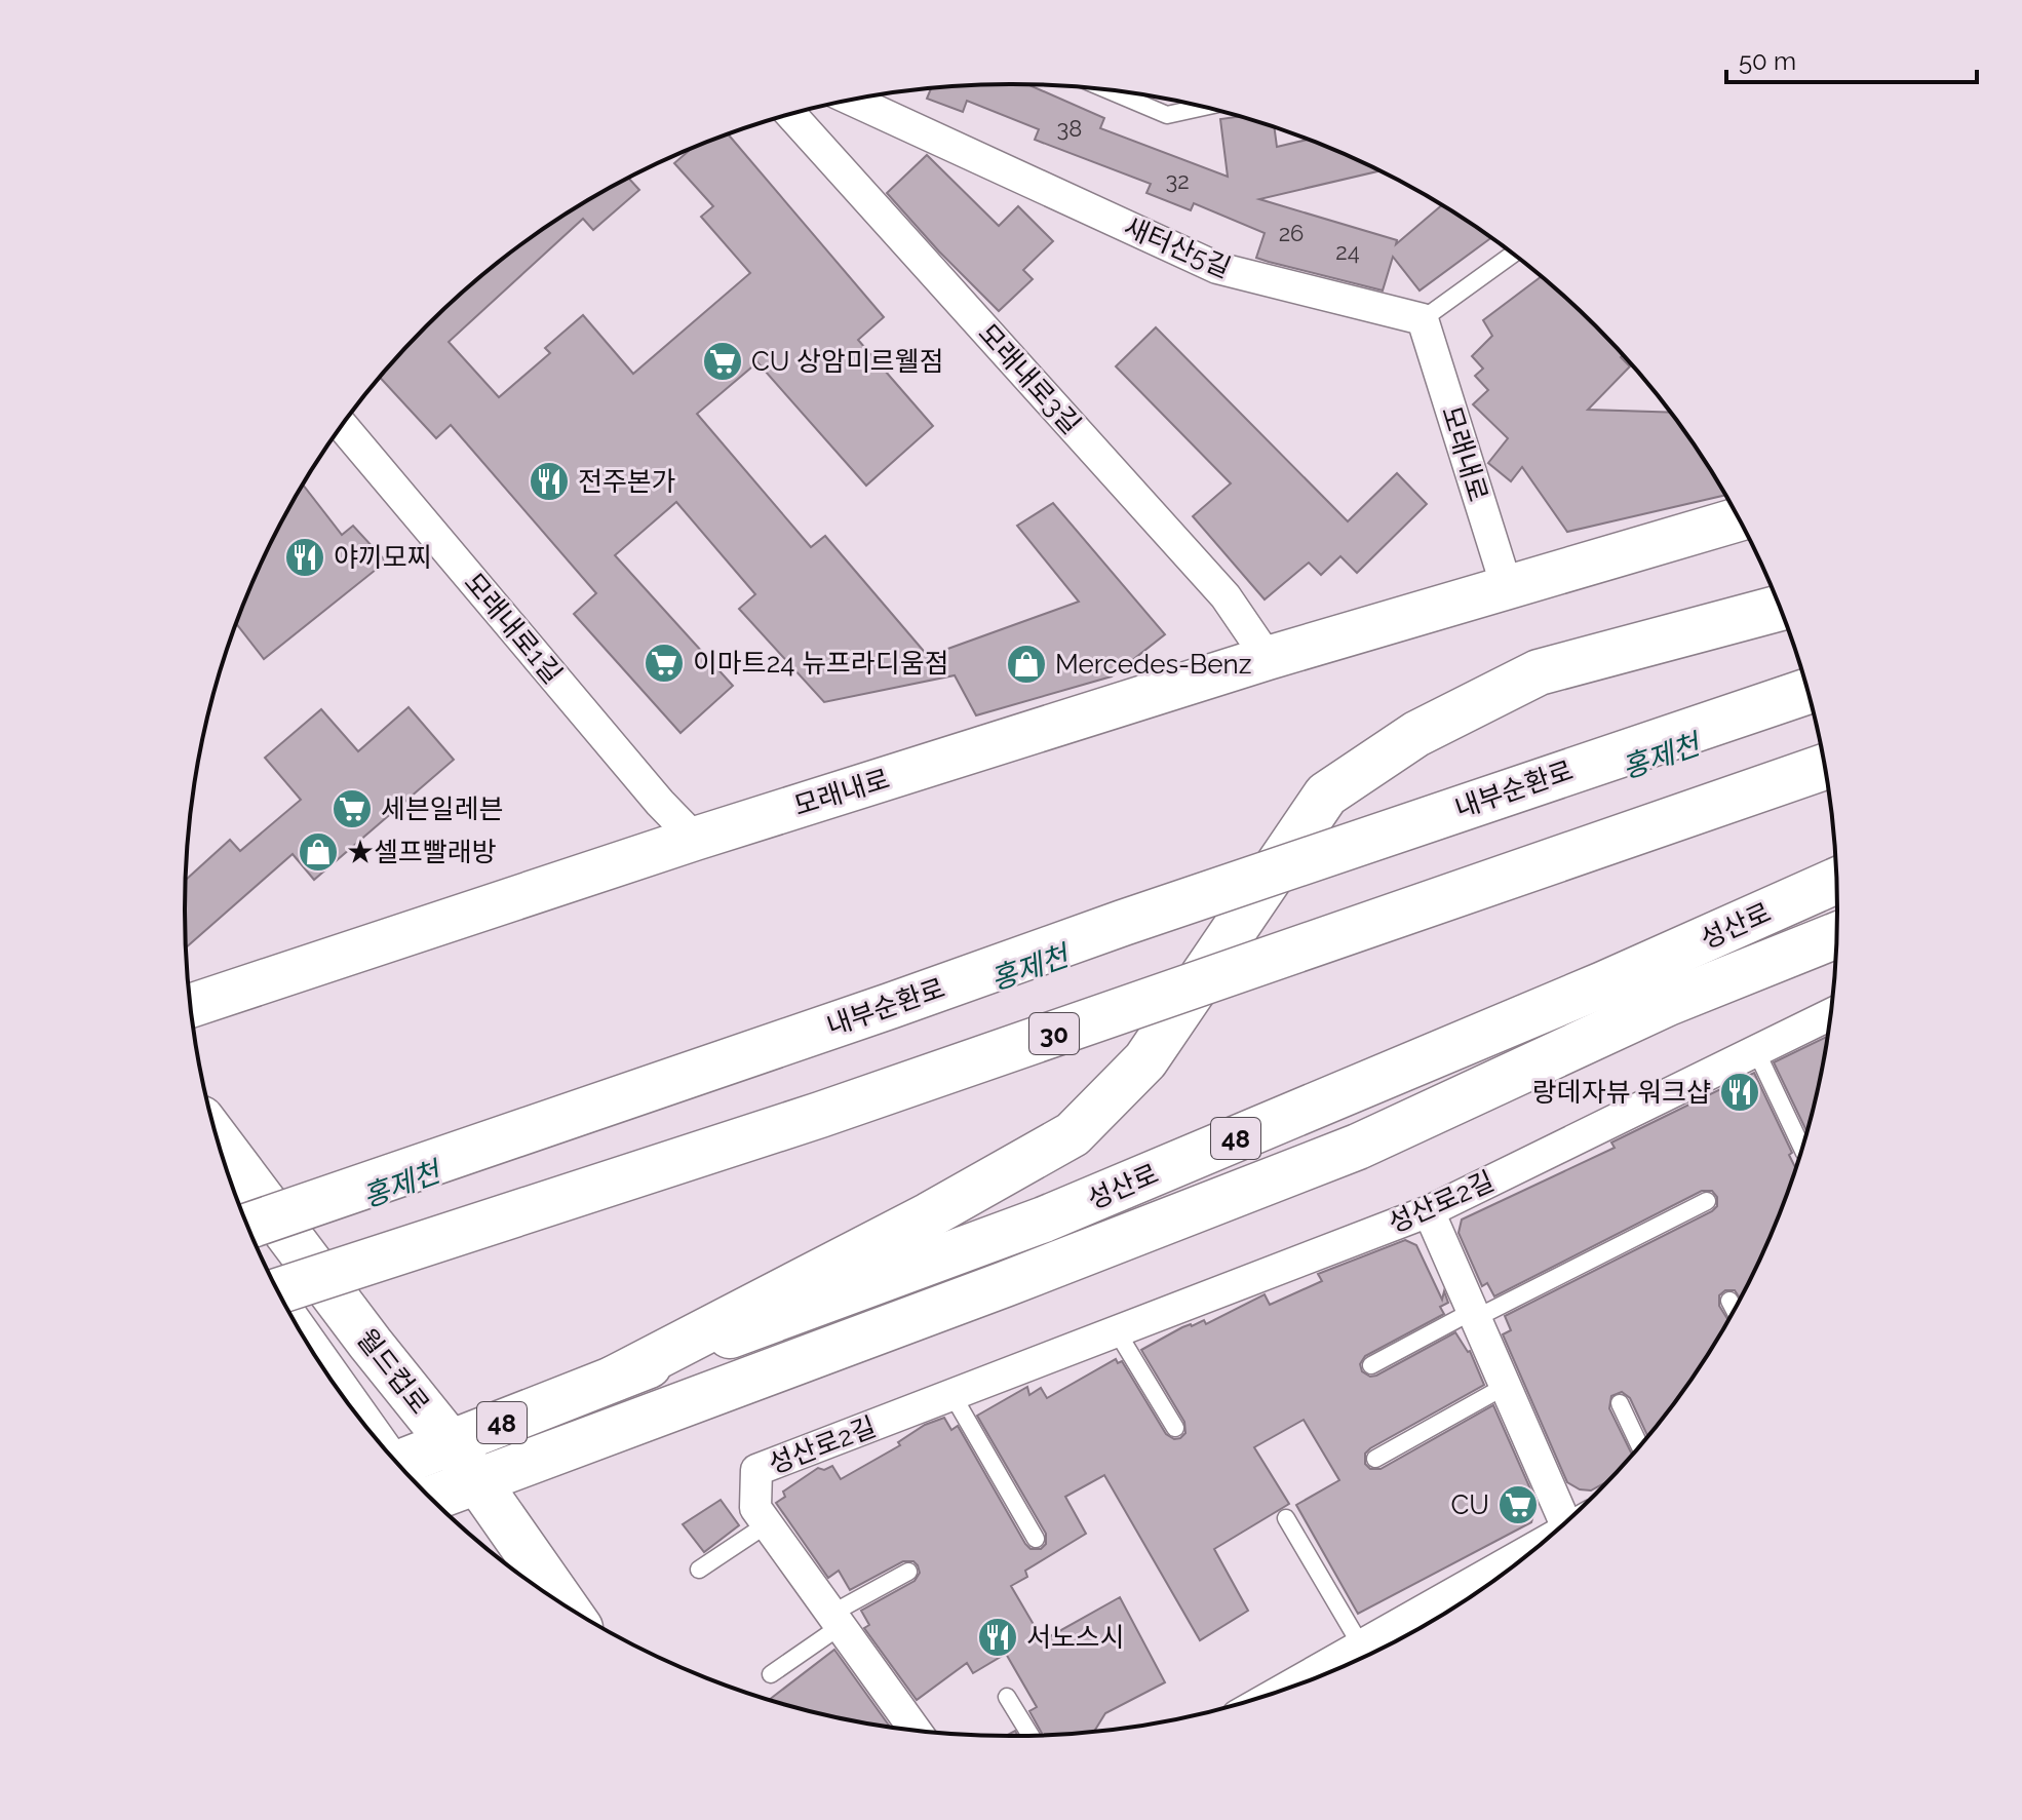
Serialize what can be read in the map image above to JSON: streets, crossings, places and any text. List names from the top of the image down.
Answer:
{
  "streets": {
    "main road": [
      "모래내로",
      "내부순환로",
      "성산로",
      "30",
      "48",
      "월드컵로"
    ],
    "street": [
      "새터산5길",
      "모래내로3길",
      "모래내로1길",
      "성산로2길"
    ]
  },
  "crossings": [
    ["새터산5길", "모래내로"],
    ["모래내로3길", "모래내로"],
    ["모래내로", "모래내로1길"],
    ["성산로", "월드컵로"]
  ],
  "water": ["홍제천"],
  "places": {
    "supermarket": [
      "CU 상암미르웰점",
      "이마트24 뉴프라디움점",
      "세븐일레븐",
      "CU"
    ],
    "restaurant": [
      "전주본가",
      "야끼모찌",
      "랑데자뷰 워크샵",
      "서노스시"
    ],
    "shop": ["Mercedes-Benz", "★셀프빨래방"]
  },
  "house_numbers": [
    "38",
    "32",
    "26",
    "24"
  ],
  "scale_bar": "50 m"
}
